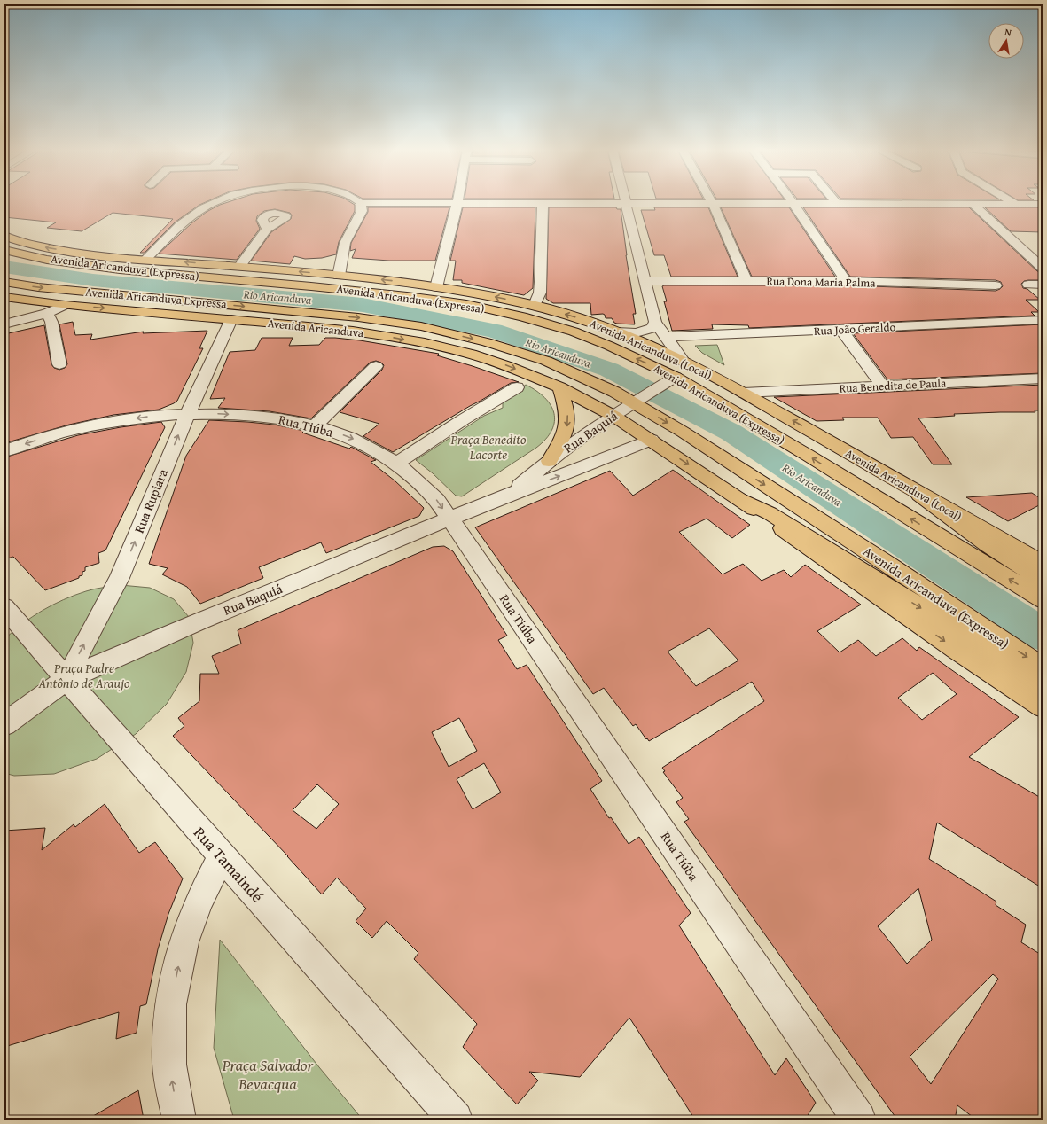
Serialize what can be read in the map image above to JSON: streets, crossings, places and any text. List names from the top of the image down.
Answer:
{
  "streets": {
    "main road": [
      "Avenida Aricanduva (Expressa)",
      "Avenida Aricanduva Expressa",
      "Avenida Aricanduva",
      "Avenida Aricanduva (Local)"
    ],
    "street": [
      "Rua Dona Maria Palma",
      "Rua João Geraldo",
      "Rua Benedita de Paula",
      "Rua Tiúba",
      "Rua Baquiá",
      "Rua Rupiara",
      "Rua Tamaindé"
    ]
  },
  "crossings": [
    ["Avenida Aricanduva (Expressa)", "Avenida Aricanduva Expressa"],
    ["Avenida Aricanduva (Expressa)", "Rua Baquiá"],
    ["Avenida Aricanduva", "Rua Baquiá"],
    ["Avenida Aricanduva", "Rua Rupiara"],
    ["Avenida Aricanduva (Local)", "Rua Benedita de Paula"],
    ["Rua Tiúba", "Rua Baquiá"],
    ["Rua Tiúba", "Rua Rupiara"],
    ["Rua Baquiá", "Rua Rupiara"],
    ["Rua Baquiá", "Rua Tamaindé"],
    ["Rua Rupiara", "Rua Tamaindé"]
  ],
  "one_way": ["Avenida Aricanduva Expressa", "Avenida Aricanduva", "Rua Rupiara"],
  "water": ["Rio Aricanduva"],
  "parks": ["Praça Benedito Lacorte", "Praça Padre Antônio de Araujo", "Praça Salvador Bevacqua"],
  "north": "top"
}
